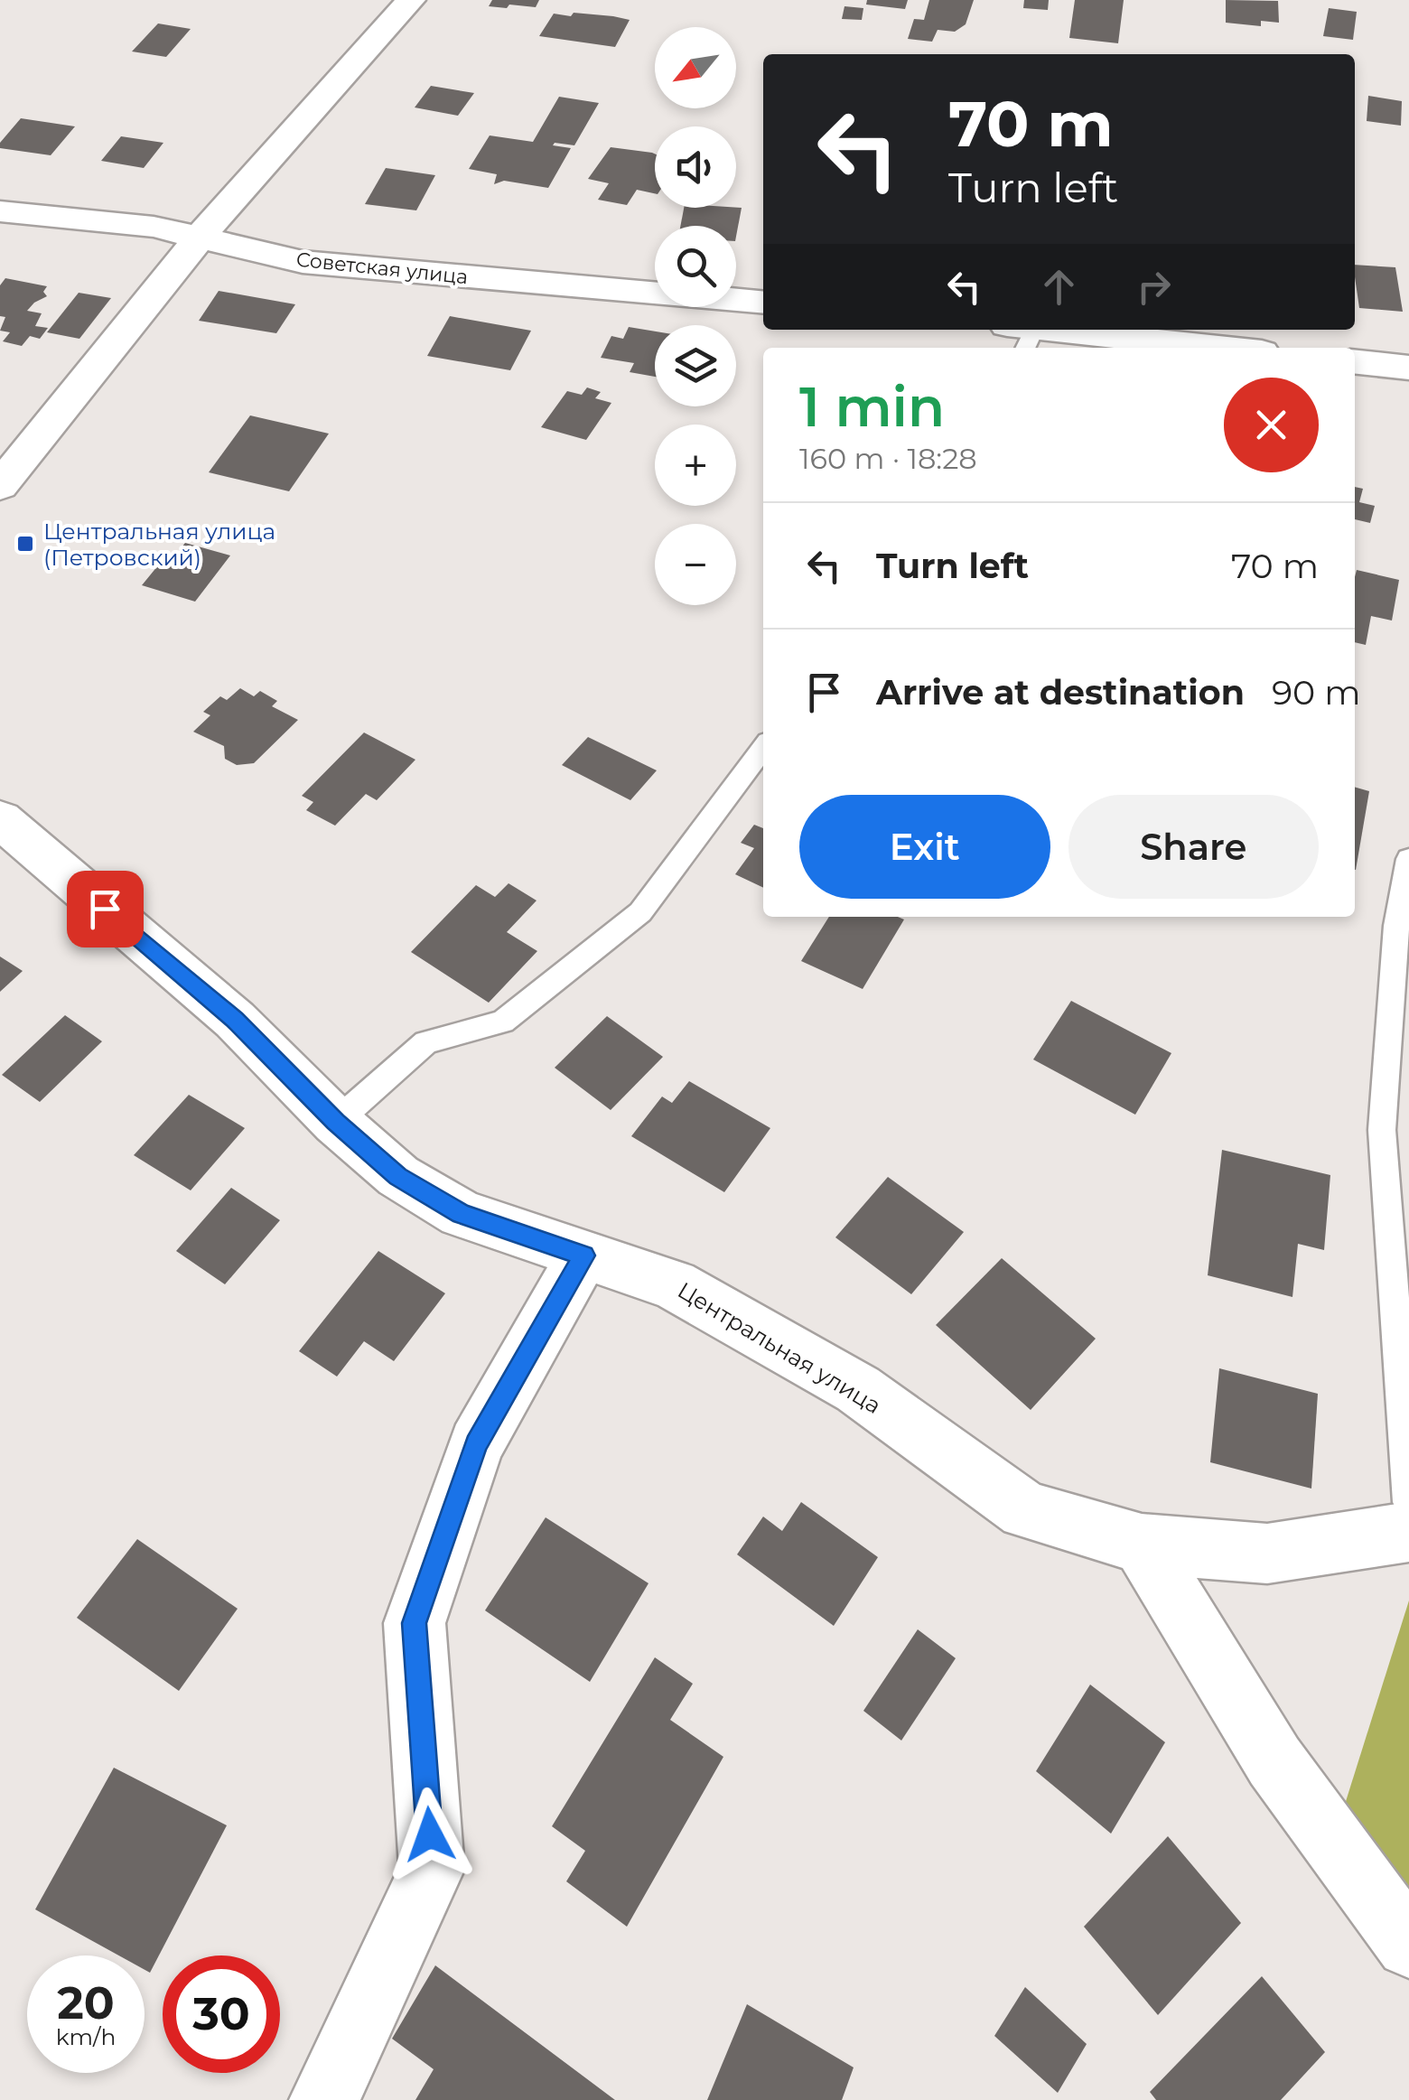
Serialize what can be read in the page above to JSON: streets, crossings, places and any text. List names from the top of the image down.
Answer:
{
  "streets": {
    "street": ["Советская улица", "Центральная улица"]
  },
  "places": {
    "transit": ["Центральная улица (Петровский)"]
  },
  "north": "bottom left",
  "page": {
    "map_buttons": ["+", "−"],
    "turn": ["70 m", "Turn left"],
    "heading": ["1 min", "160 m · 18:28"],
    "list": [
      {
        "name": "Turn left",
        "value": "70 m"
      },
      {
        "name": "Arrive at destination",
        "value": "90 m"
      }
    ],
    "buttons": ["Exit", "Share"],
    "speed": "20 km/h",
    "limit": "30"
  }
}
